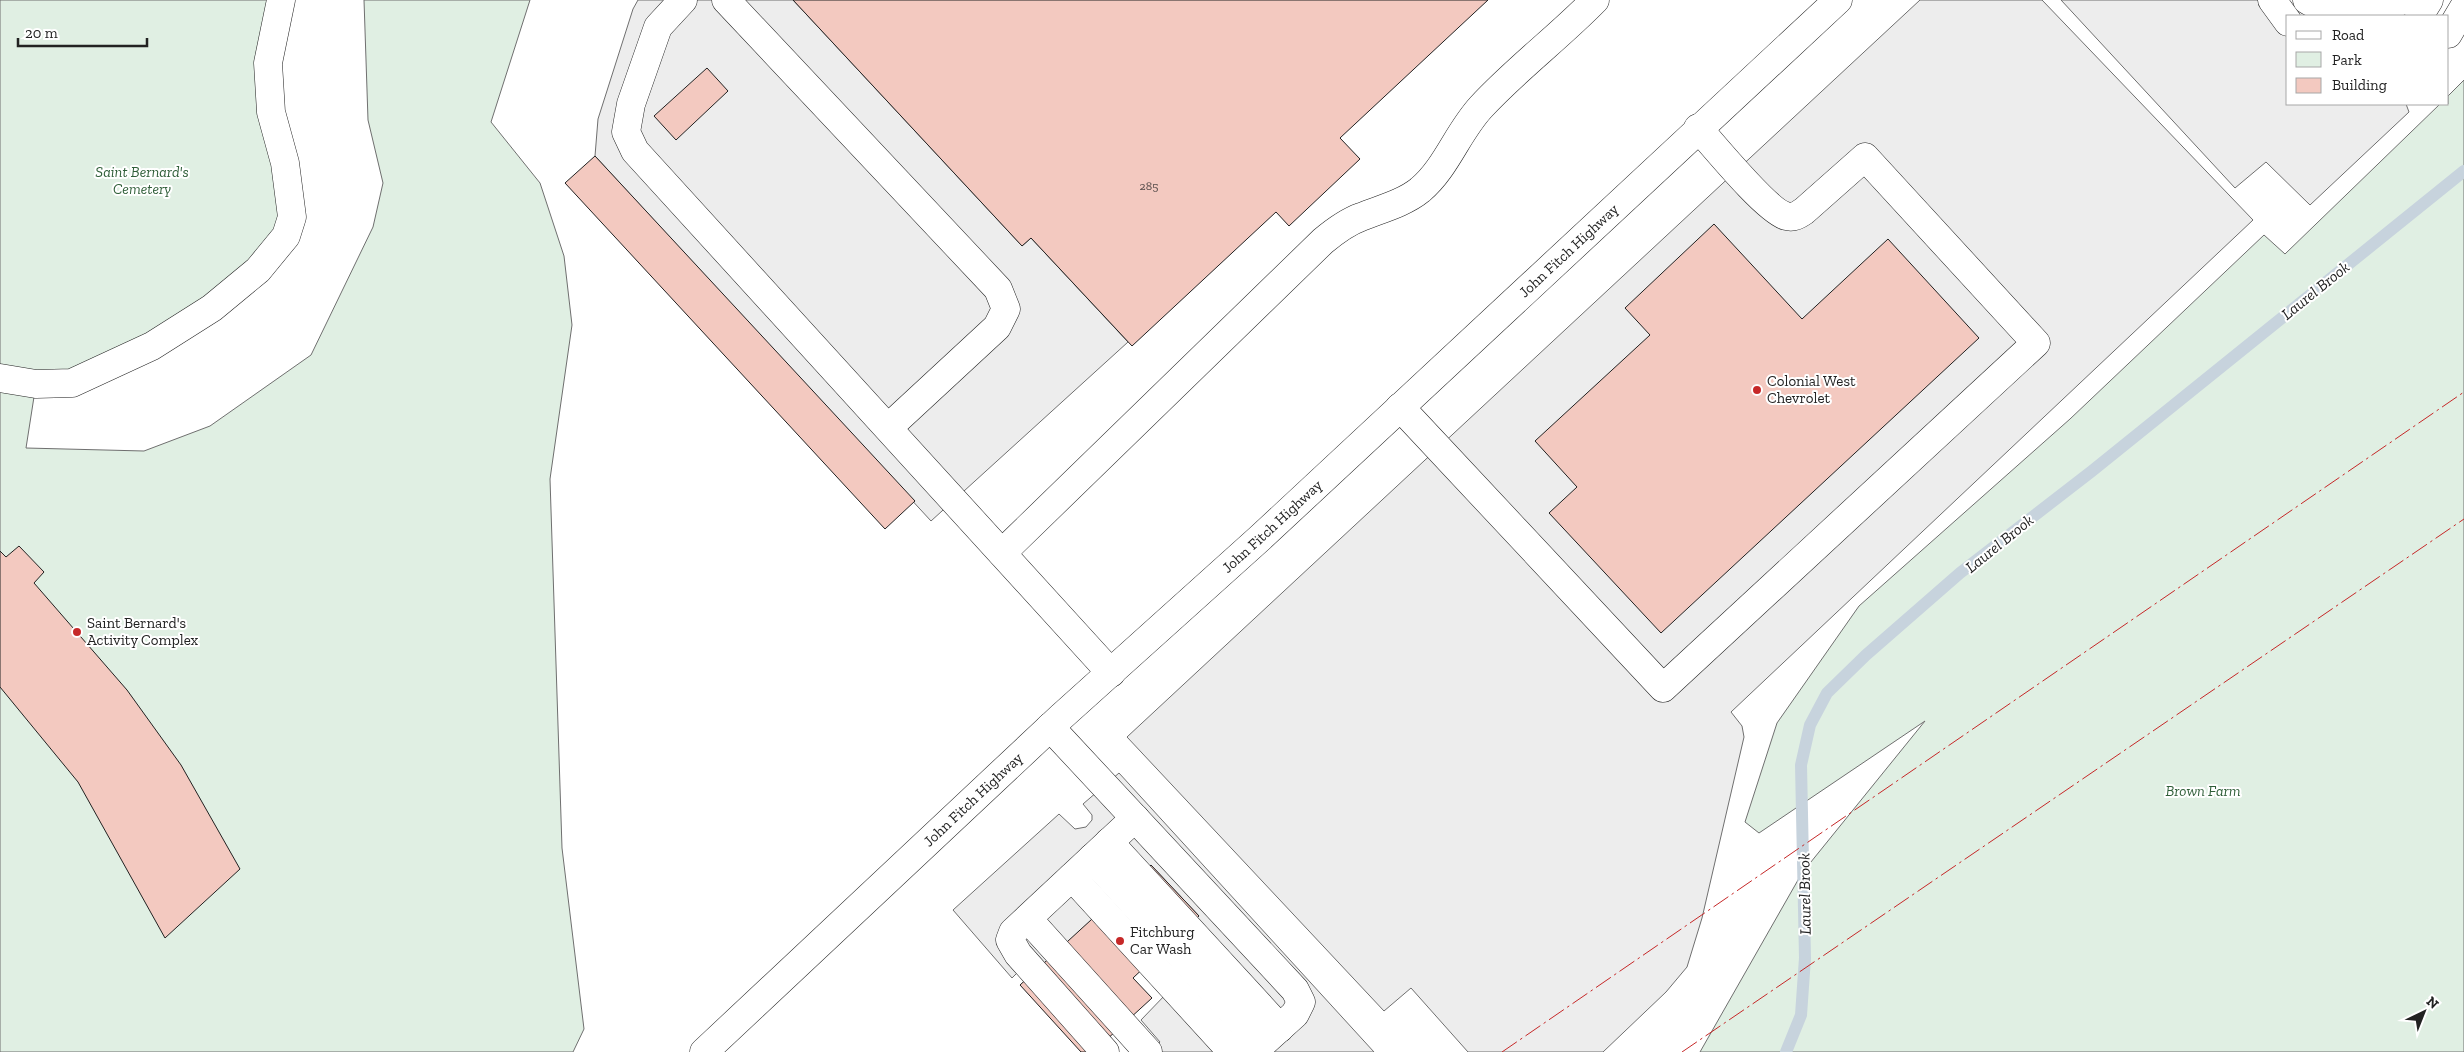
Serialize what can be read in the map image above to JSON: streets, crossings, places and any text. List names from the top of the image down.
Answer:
{
  "streets": {
    "main road": ["John Fitch Highway"]
  },
  "water": ["Laurel Brook"],
  "parks": ["Saint Bernard's Cemetery", "Brown Farm"],
  "places": ["Colonial West Chevrolet", "Saint Bernard's Activity Complex", "Fitchburg Car Wash"],
  "house_numbers": ["285"],
  "legend": ["Road", "Park", "Building"],
  "scale_bar": "20 m",
  "north": "top right"
}
